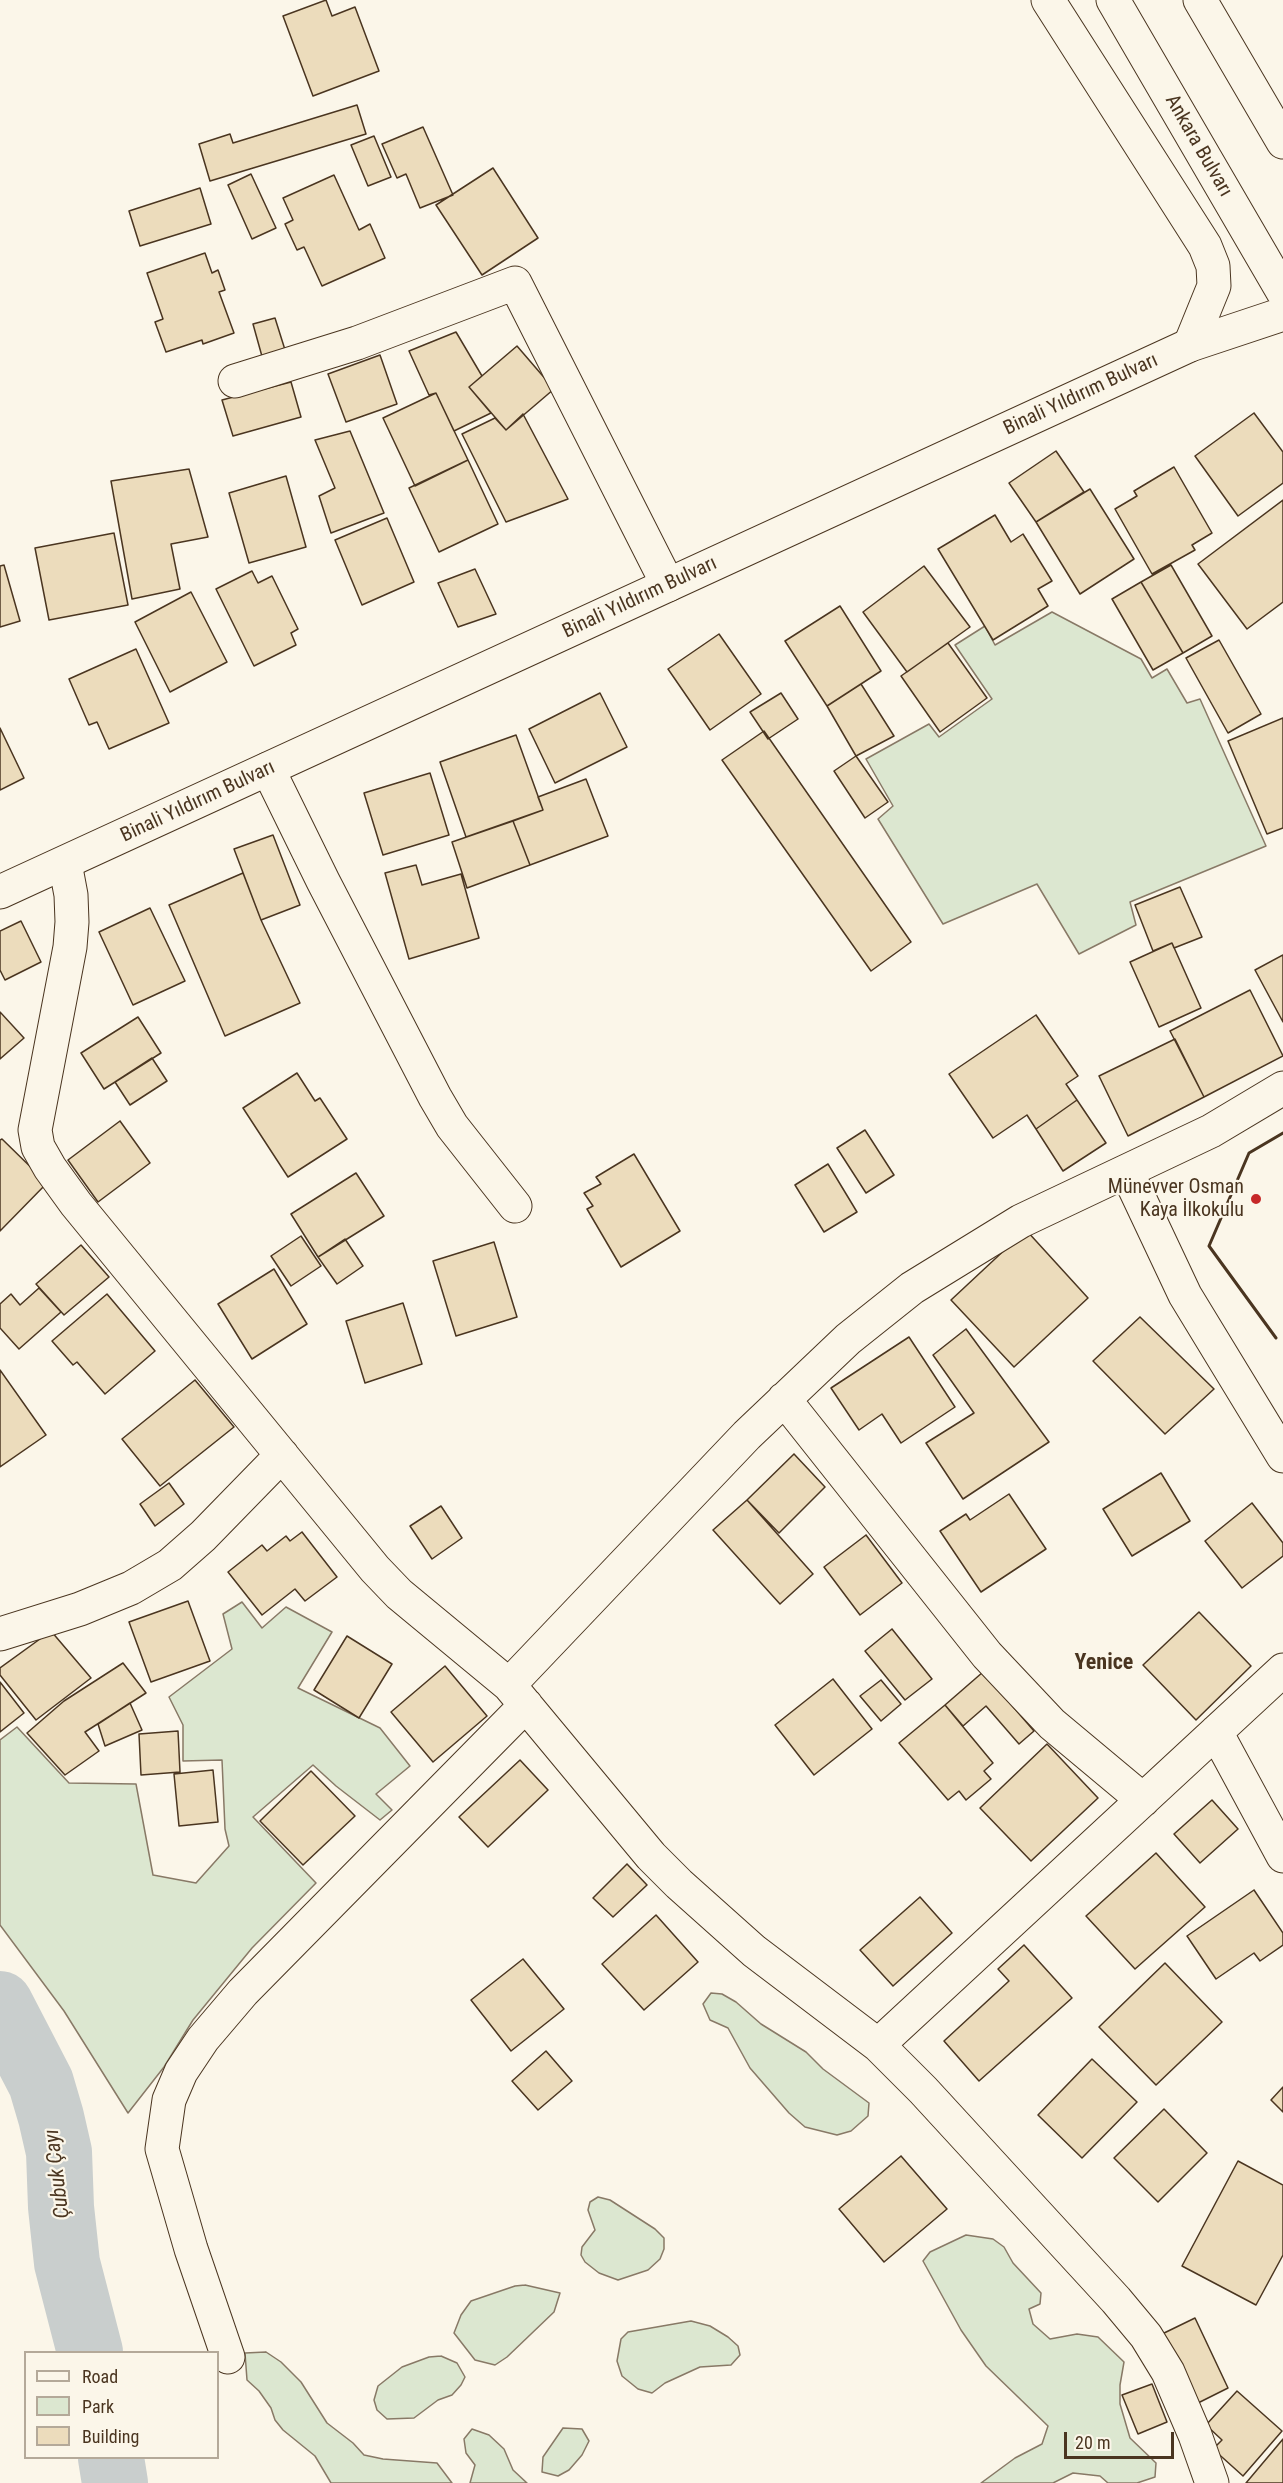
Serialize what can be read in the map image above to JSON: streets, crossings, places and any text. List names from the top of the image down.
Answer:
{
  "streets": {
    "street": ["Ankara Bulvarı", "Binali Yıldırım Bulvarı"]
  },
  "districts": ["Yenice"],
  "water": ["Çubuk Çayı"],
  "places": ["Münevver Osman Kaya İlkokulu"],
  "legend": ["Road", "Park", "Building"],
  "scale_bar": "20 m"
}
